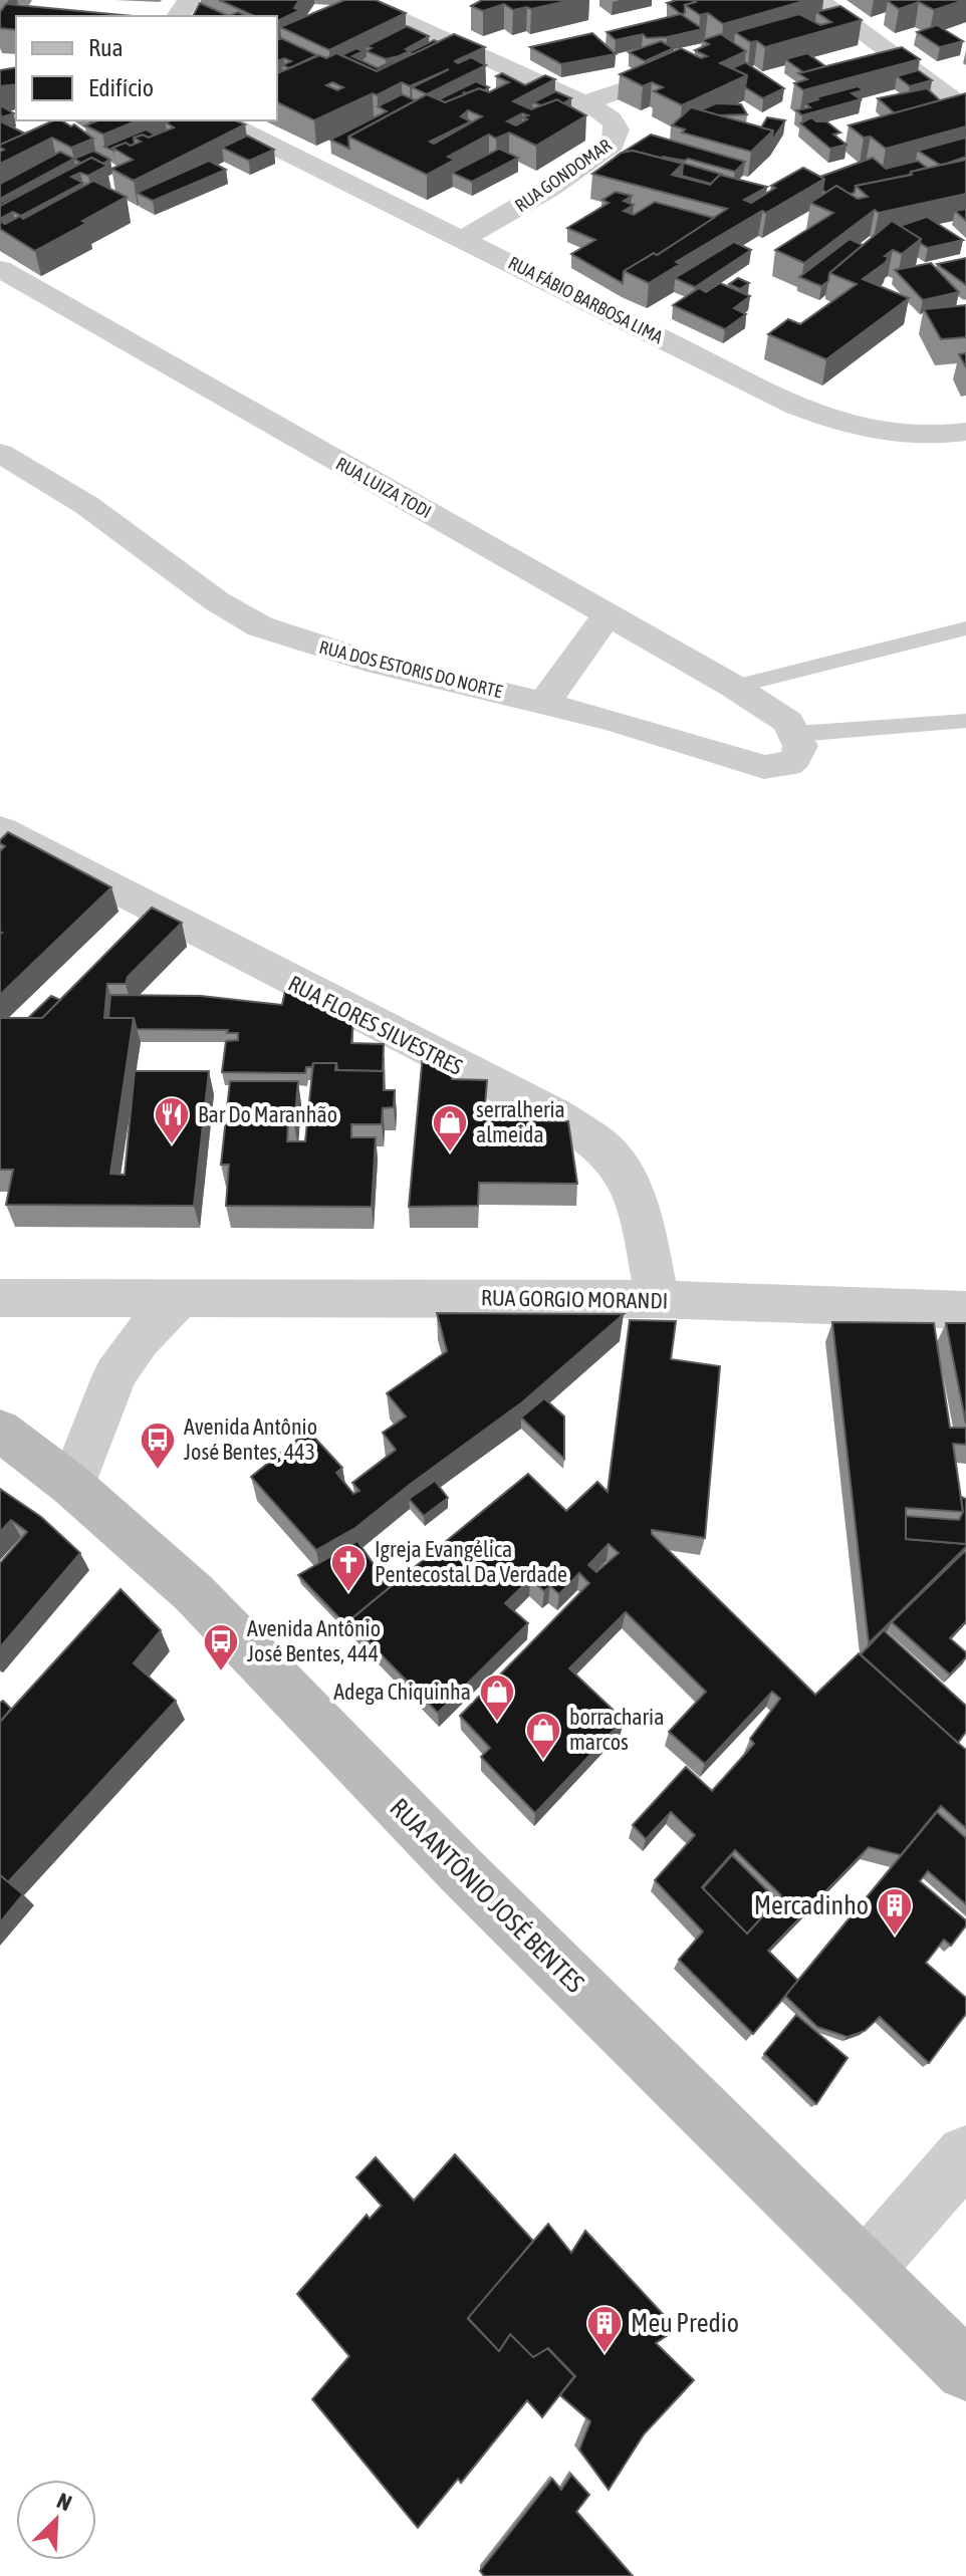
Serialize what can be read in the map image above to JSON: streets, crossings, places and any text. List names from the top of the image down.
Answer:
{
  "streets": {
    "street": [
      "RUA GONDOMAR",
      "RUA FÁBIO BARBOSA LIMA",
      "RUA LUIZA TODI",
      "RUA DOS ESTORIS DO NORTE",
      "RUA FLORES SILVESTRES",
      "RUA GORGIO MORANDI",
      "RUA ANTÔNIO JOSÉ BENTES"
    ]
  },
  "crossings": [
    ["RUA GONDOMAR", "RUA FÁBIO BARBOSA LIMA"],
    ["RUA LUIZA TODI", "RUA DOS ESTORIS DO NORTE"],
    ["RUA FLORES SILVESTRES", "RUA GORGIO MORANDI"]
  ],
  "places": {
    "restaurant": ["Bar Do Maranhão"],
    "shop": ["serralheria almeida", "Adega Chiquinha", "borracharia marcos"],
    "bus stop": ["Avenida Antônio José Bentes, 443", "Avenida Antônio José Bentes, 444"],
    "church": ["Igreja Evangélica Pentecostal Da Verdade"],
    "building": ["Mercadinho", "Meu Predio"]
  },
  "legend": ["Rua", "Edifício"],
  "north": "top right"
}
